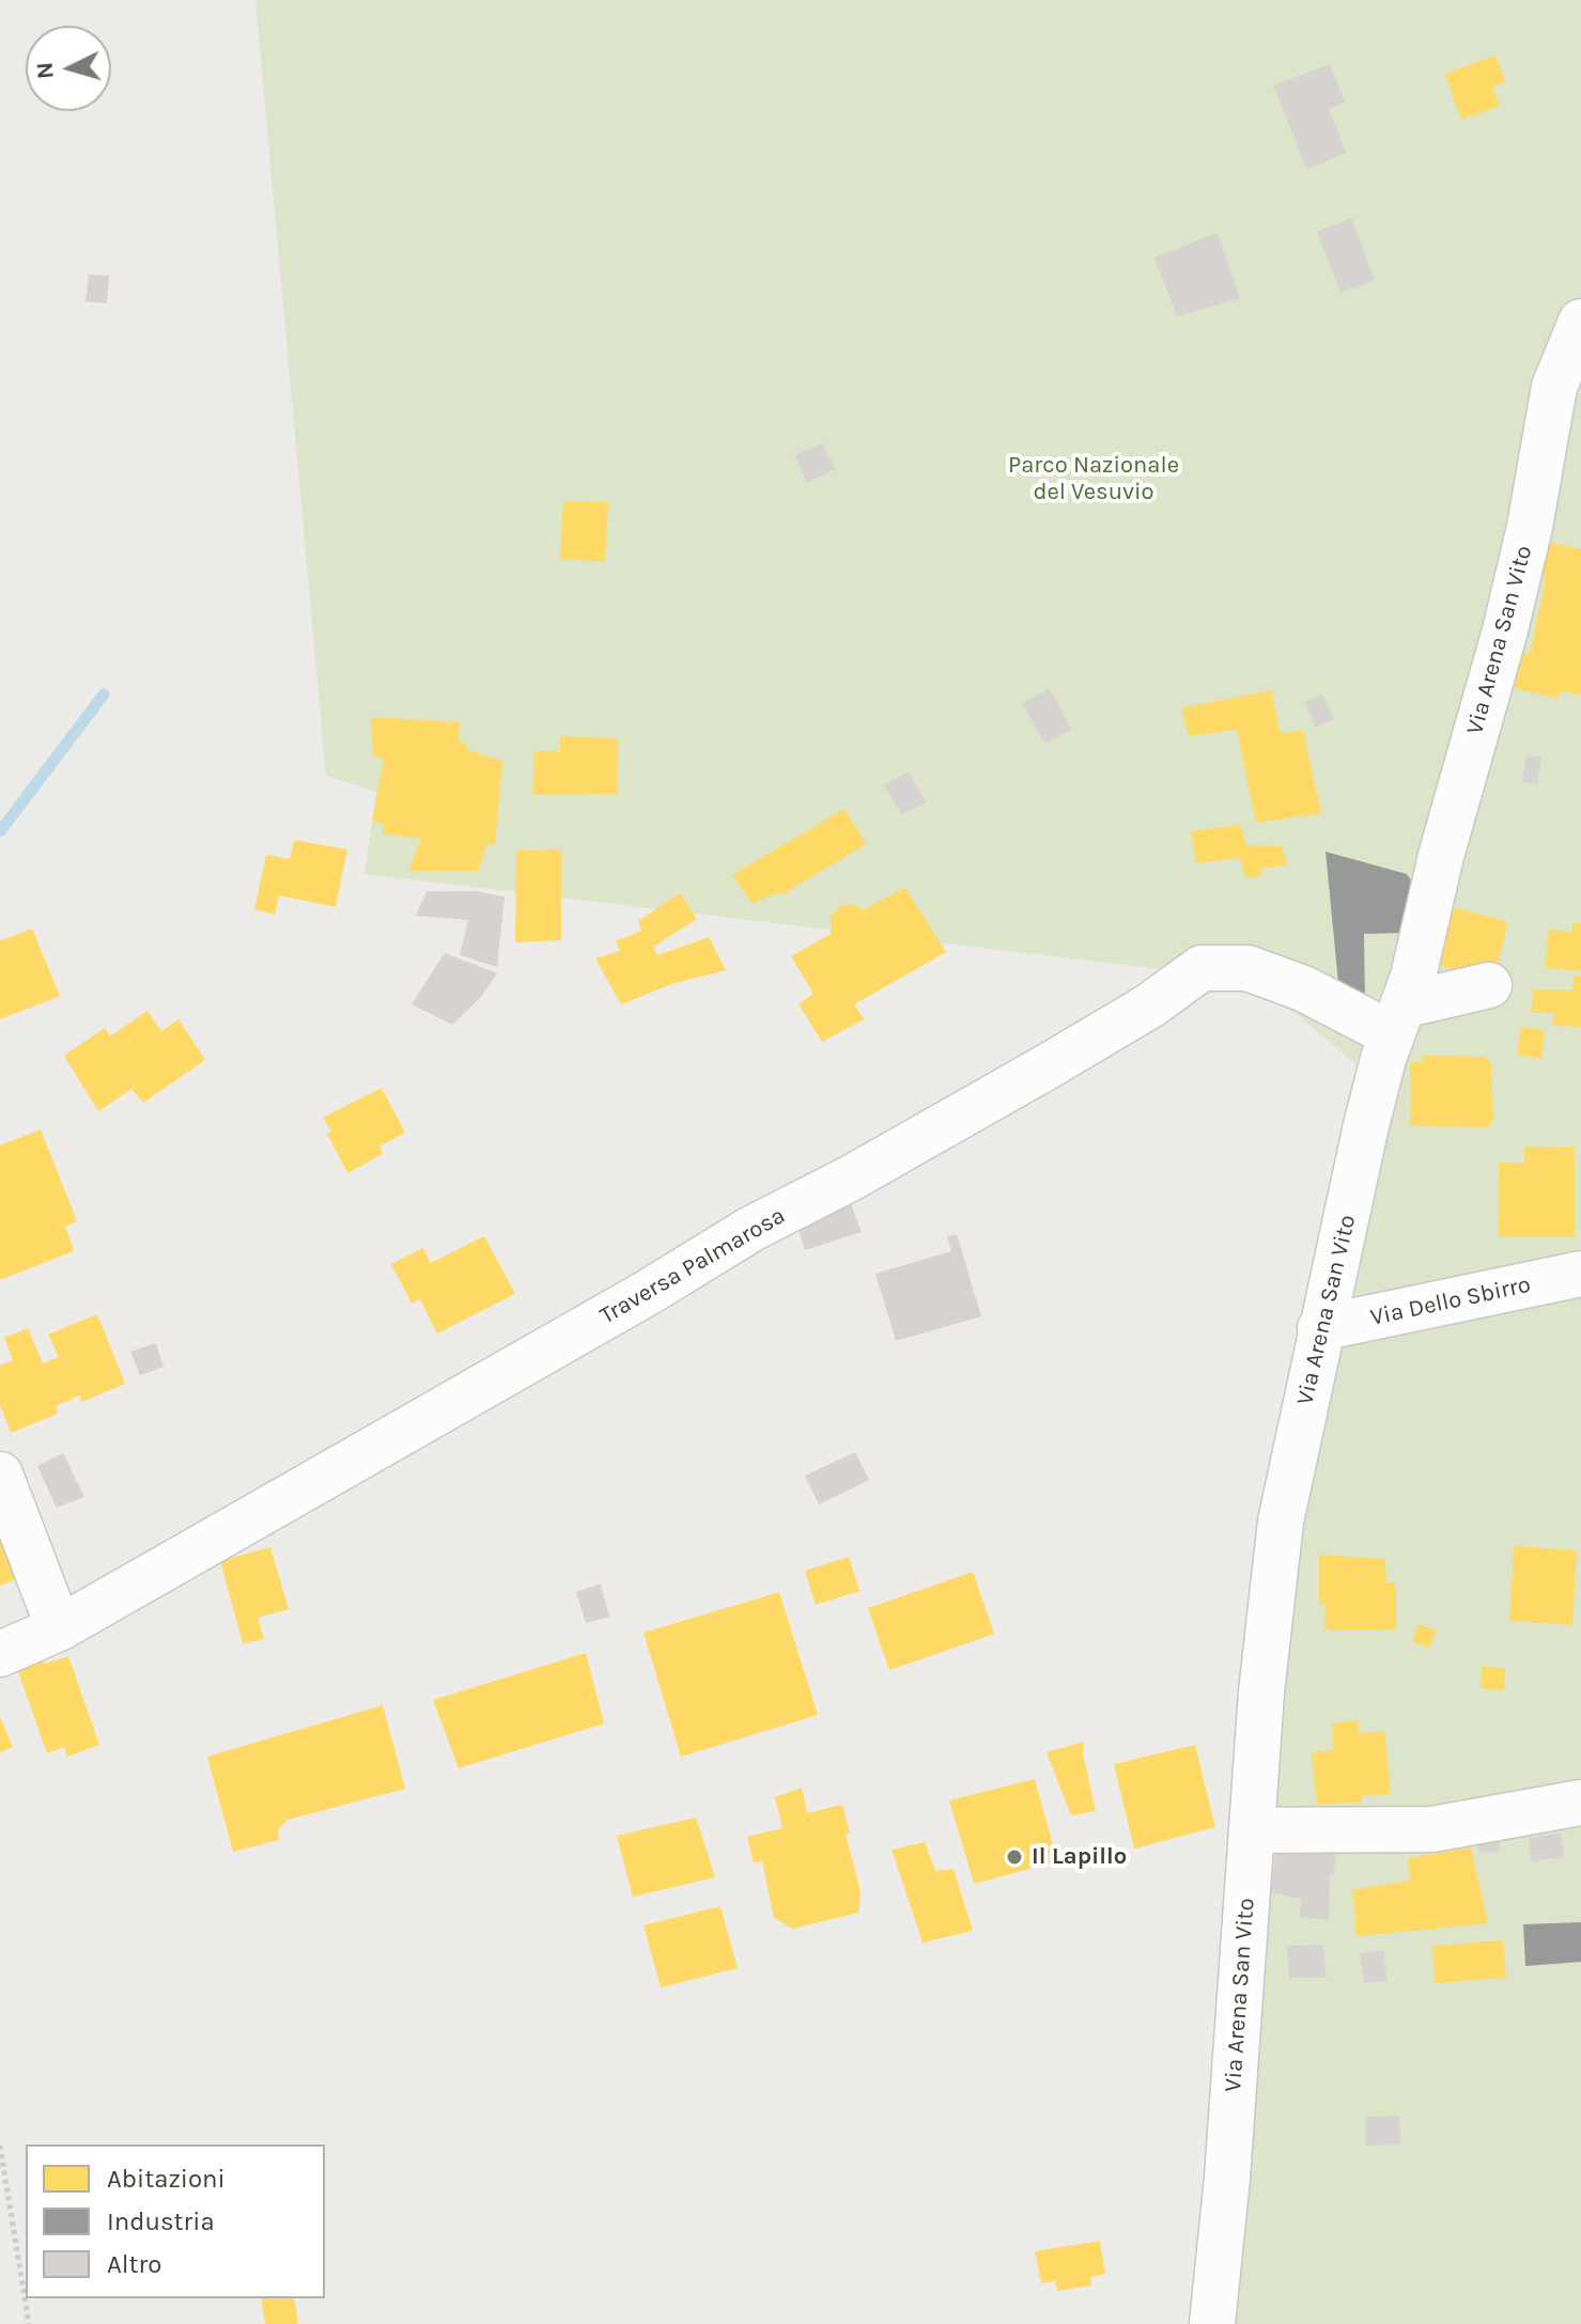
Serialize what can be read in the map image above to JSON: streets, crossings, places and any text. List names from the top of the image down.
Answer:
{
  "streets": {
    "street": ["Via Arena San Vito", "Traversa Palmarosa", "Via Dello Sbirro"]
  },
  "crossings": [
    ["Via Arena San Vito", "Traversa Palmarosa"],
    ["Via Arena San Vito", "Via Dello Sbirro"]
  ],
  "parks": ["Parco Nazionale del Vesuvio"],
  "places": ["Il Lapillo"],
  "legend": ["Abitazioni", "Industria", "Altro"],
  "north": "left"
}
